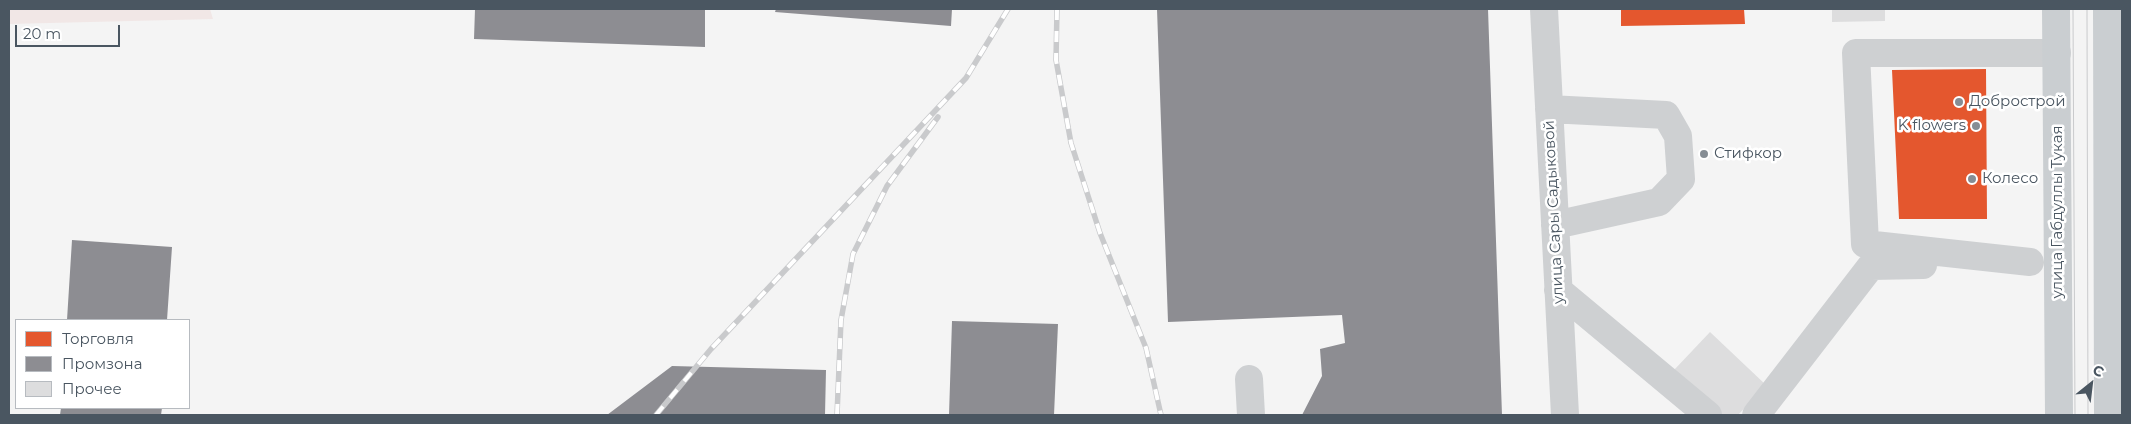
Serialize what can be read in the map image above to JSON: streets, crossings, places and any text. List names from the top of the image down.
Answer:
{
  "streets": {
    "main road": ["улица Габдуллы Тукая"],
    "street": ["улица Сары Садыковой"]
  },
  "places": [
    "Добрострой",
    "K flowers",
    "Стифкор",
    "Колесо"
  ],
  "legend": ["Торговля", "Промзона", "Прочее"],
  "scale_bar": "20 m",
  "north": "top right"
}
